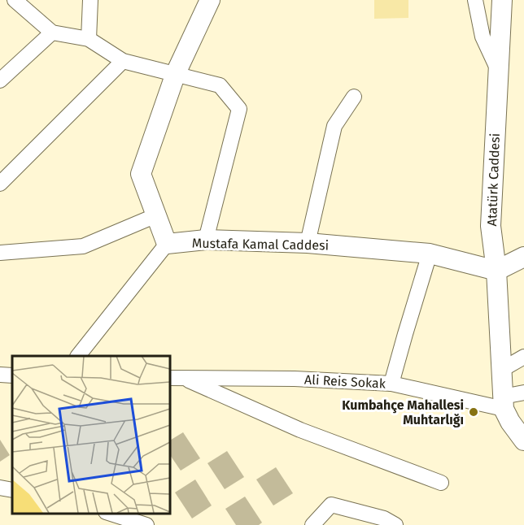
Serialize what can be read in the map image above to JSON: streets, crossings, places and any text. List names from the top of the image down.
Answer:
{
  "streets": {
    "street": ["Atatürk Caddesi", "Mustafa Kamal Caddesi", "Ali Reis Sokak"]
  },
  "crossings": [
    ["Atatürk Caddesi", "Mustafa Kamal Caddesi"],
    ["Atatürk Caddesi", "Ali Reis Sokak"]
  ],
  "places": ["Kumbahçe Mahallesi Muhtarlığı"]
}
